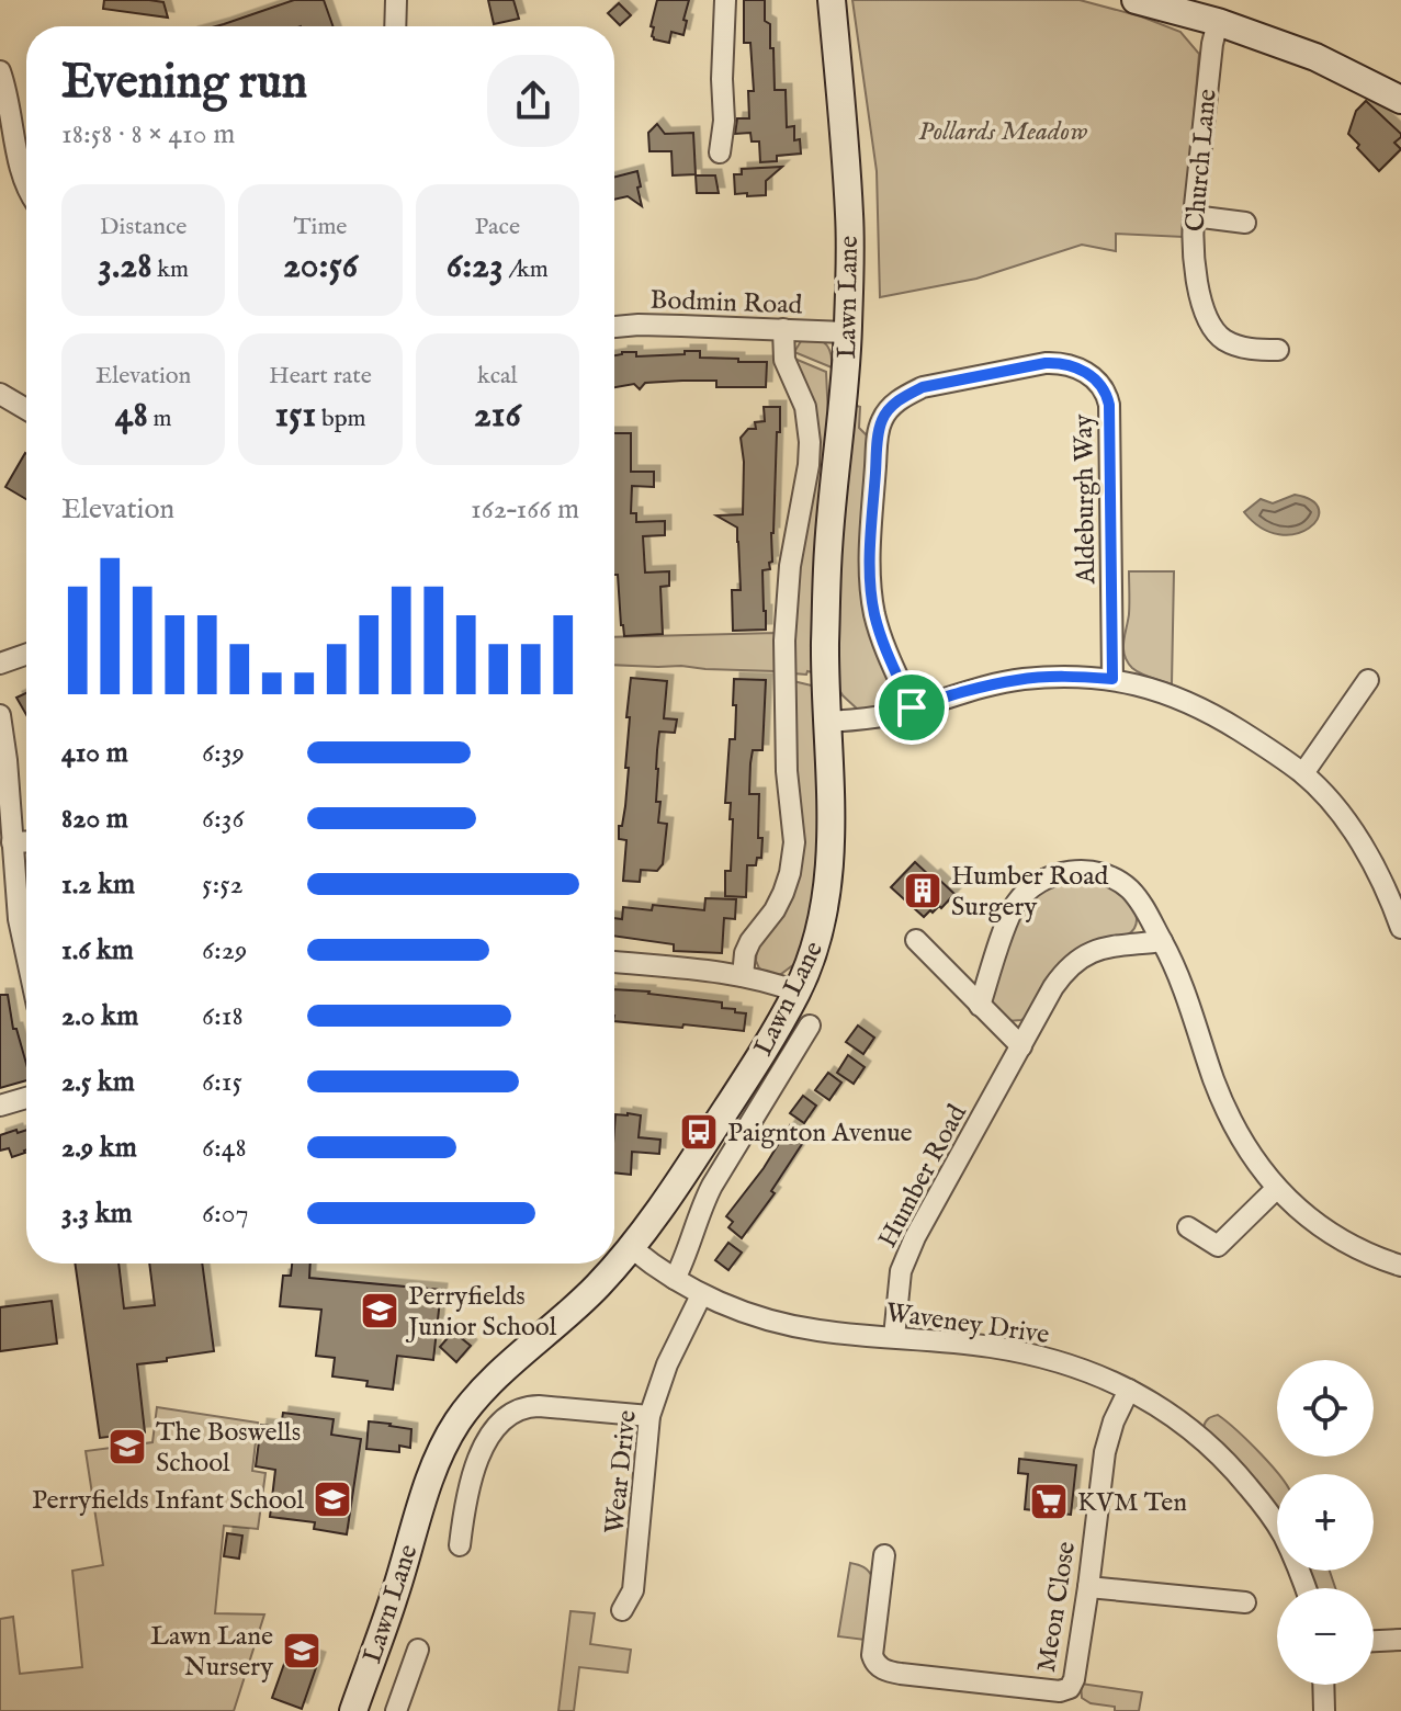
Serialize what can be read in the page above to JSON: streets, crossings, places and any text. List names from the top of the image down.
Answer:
{
  "streets": {
    "street": [
      "Church Lane",
      "Lawn Lane",
      "Bodmin Road",
      "Aldeburgh Way",
      "Humber Road",
      "Waveney Drive",
      "Wear Drive",
      "Meon Close"
    ]
  },
  "crossings": [
    ["Lawn Lane", "Bodmin Road"],
    ["Lawn Lane", "Waveney Drive"],
    ["Lawn Lane", "Wear Drive"],
    ["Humber Road", "Waveney Drive"],
    ["Waveney Drive", "Wear Drive"],
    ["Waveney Drive", "Meon Close"]
  ],
  "parks": ["Pollards Meadow"],
  "places": {
    "building": ["Humber Road Surgery"],
    "bus stop": ["Paignton Avenue"],
    "school or university": [
      "Perryfields Junior School",
      "The Boswells School",
      "Perryfields Infant School",
      "Lawn Lane Nursery"
    ],
    "supermarket": ["KVM Ten"]
  },
  "page": {
    "heading": ["Evening run", "18:58 · 8 × 410 m"],
    "stats": [
      ["Distance", "3.28 km"],
      ["Time", "20:56"],
      ["Pace", "6:23 /km"],
      ["Elevation", "48 m"],
      ["Heart rate", "151 bpm"],
      ["kcal", "216"]
    ],
    "chart": ["Elevation", "162–166 m"],
    "list": [
      {
        "name": "410 m",
        "note": "6:39"
      },
      {
        "name": "820 m",
        "note": "6:36"
      },
      {
        "name": "1.2 km",
        "note": "5:52"
      },
      {
        "name": "1.6 km",
        "note": "6:29"
      },
      {
        "name": "2.0 km",
        "note": "6:18"
      },
      {
        "name": "2.5 km",
        "note": "6:15"
      },
      {
        "name": "2.9 km",
        "note": "6:48"
      },
      {
        "name": "3.3 km",
        "note": "6:07"
      }
    ],
    "map_buttons": ["+", "−"]
  }
}
